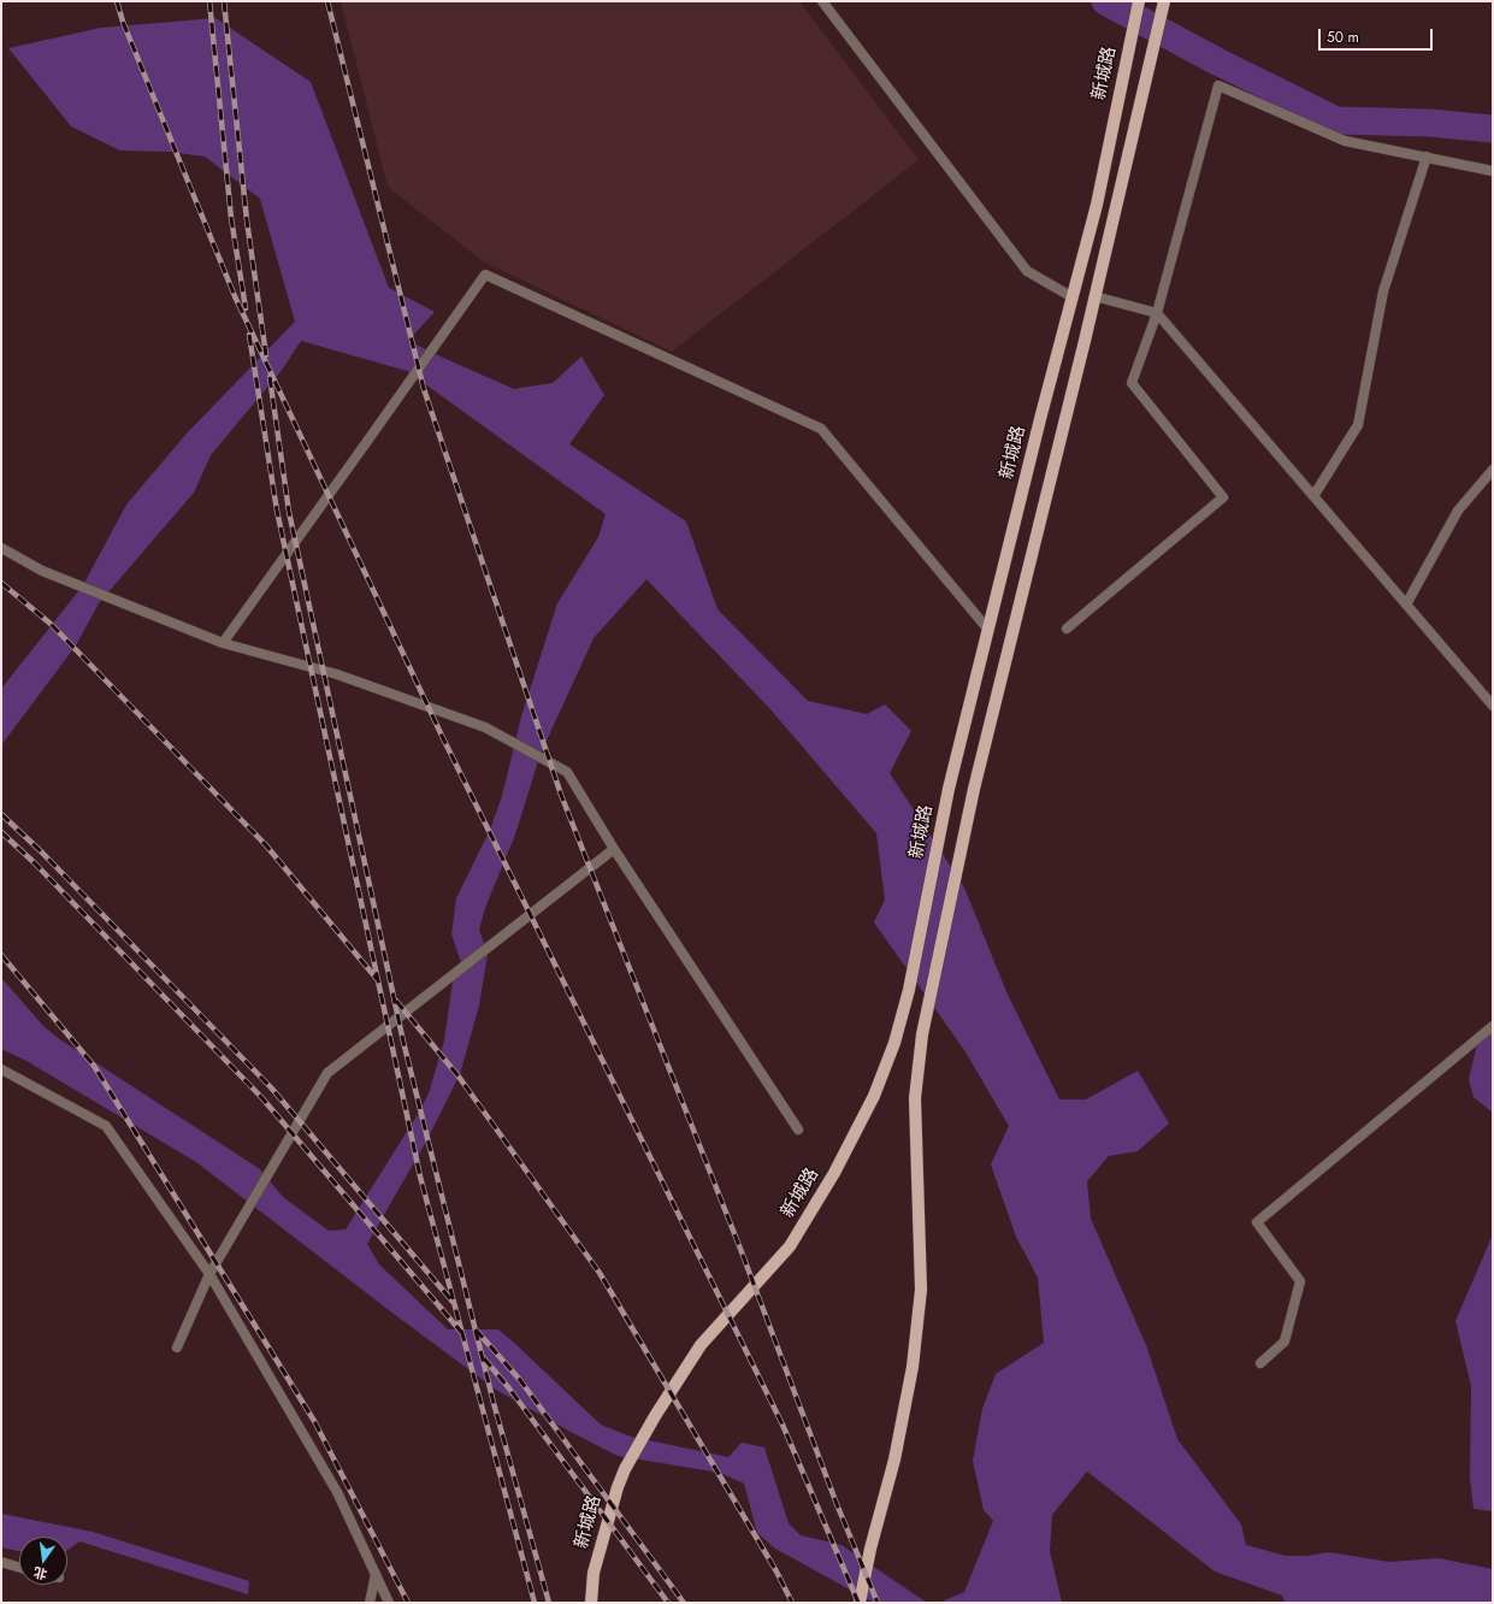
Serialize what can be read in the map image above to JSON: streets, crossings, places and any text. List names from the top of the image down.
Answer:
{
  "streets": {
    "main road": ["新城路"]
  },
  "scale_bar": "50 m",
  "north": "bottom"
}
